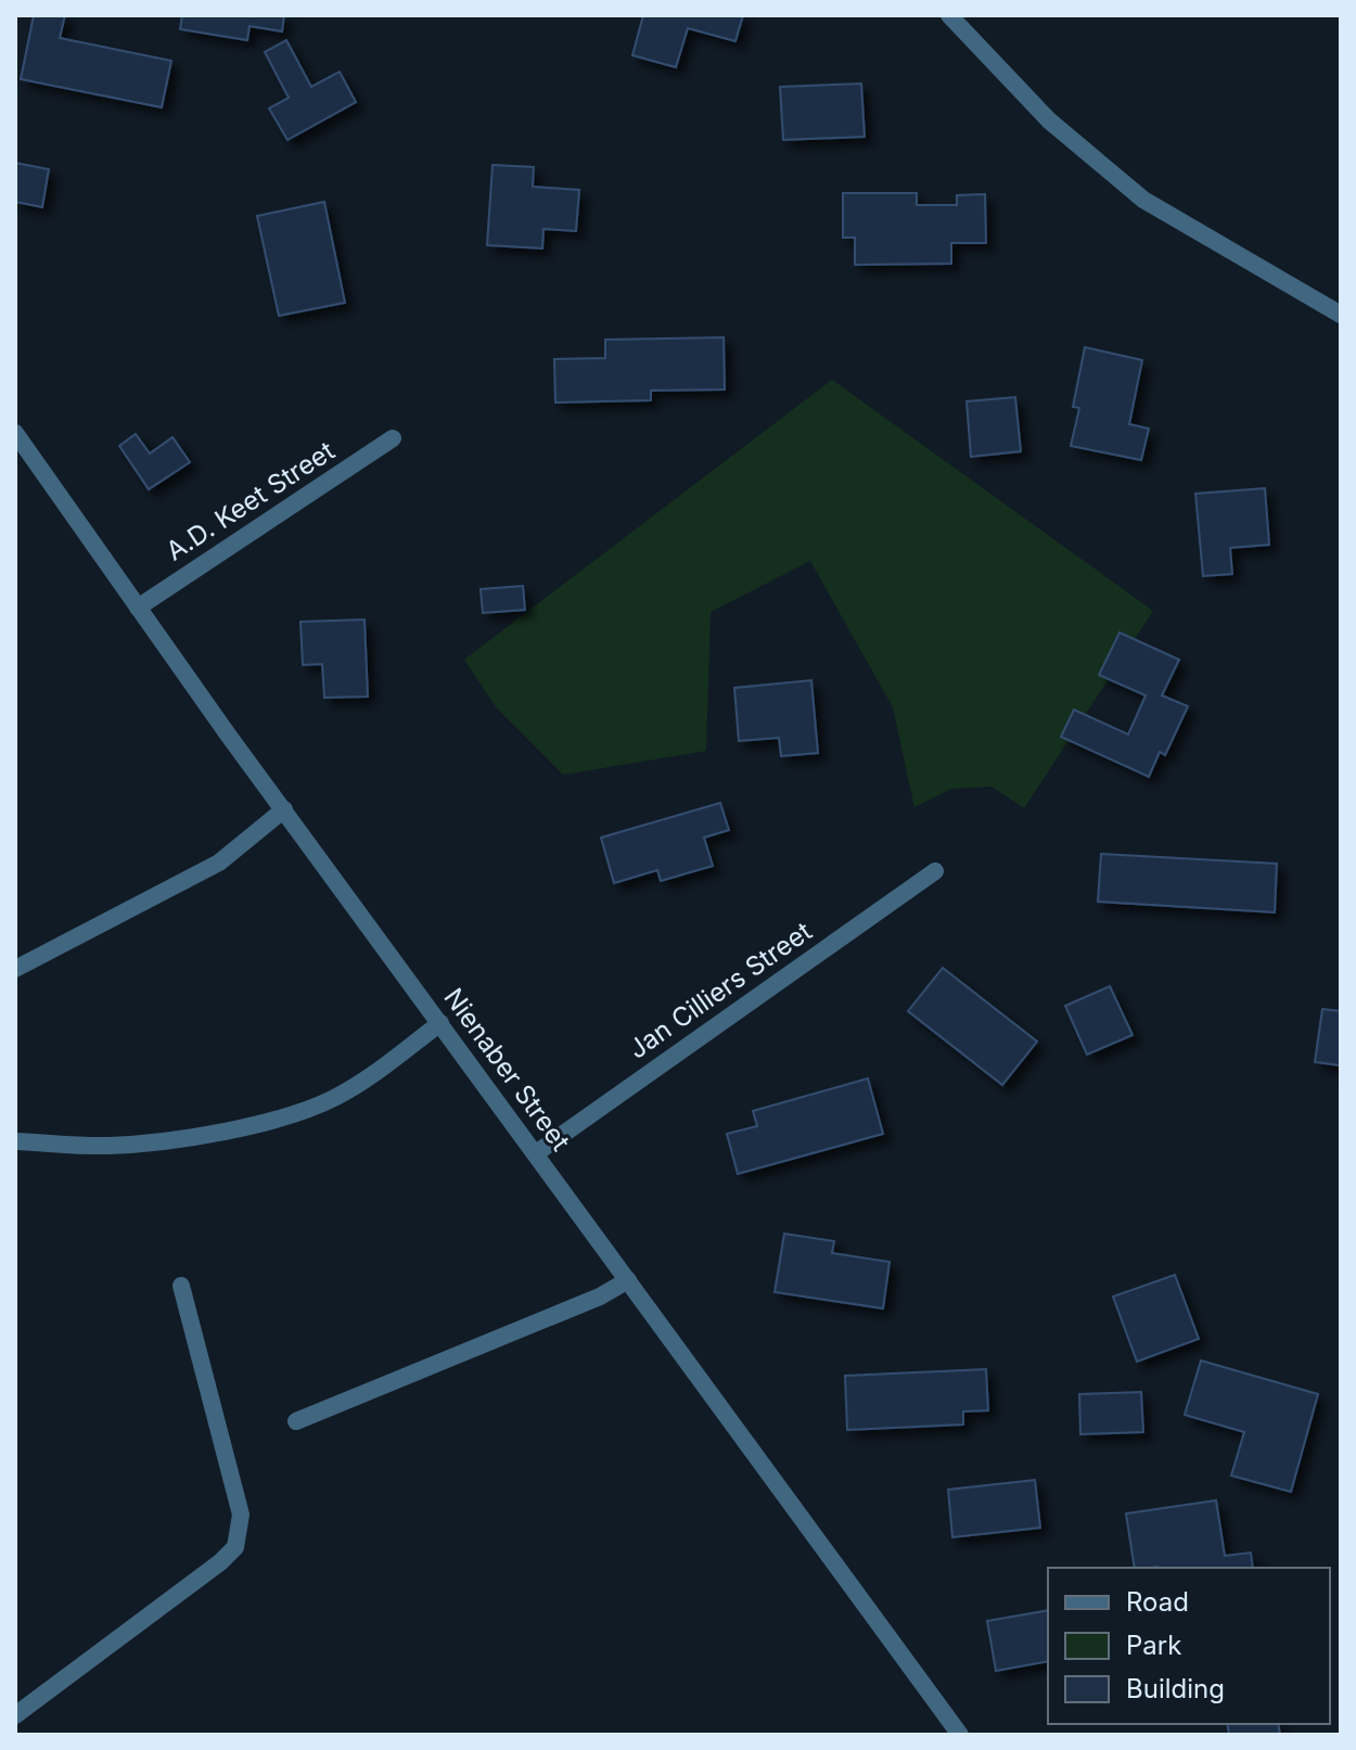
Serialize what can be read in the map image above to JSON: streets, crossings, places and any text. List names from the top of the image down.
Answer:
{
  "streets": {
    "street": ["A.D. Keet Street", "Jan Cilliers Street", "Nienaber Street"]
  },
  "crossings": [
    ["A.D. Keet Street", "Nienaber Street"],
    ["Jan Cilliers Street", "Nienaber Street"]
  ],
  "legend": ["Road", "Park", "Building"]
}
